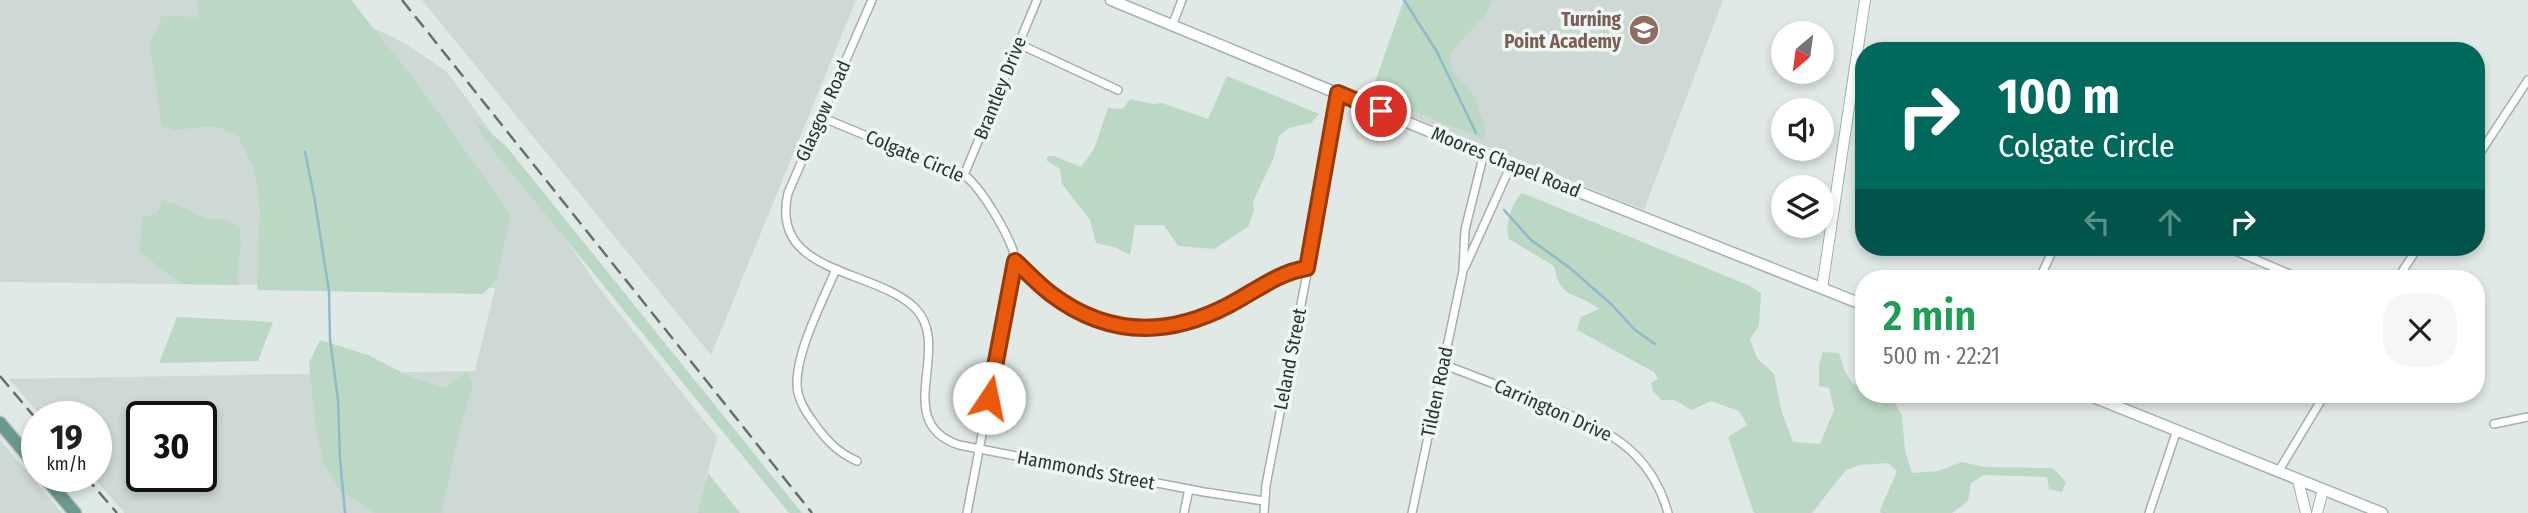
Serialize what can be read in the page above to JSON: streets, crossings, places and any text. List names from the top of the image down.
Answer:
{
  "streets": {
    "main road": ["Moores Chapel Road"],
    "street": [
      "Brantley Drive",
      "Glasgow Road",
      "Colgate Circle",
      "Leland Street",
      "Tilden Road",
      "Carrington Drive",
      "Hammonds Street"
    ]
  },
  "crossings": [
    ["Brantley Drive", "Colgate Circle"],
    ["Glasgow Road", "Colgate Circle"],
    ["Glasgow Road", "Hammonds Street"],
    ["Colgate Circle", "Leland Street"],
    ["Moores Chapel Road", "Leland Street"],
    ["Moores Chapel Road", "Tilden Road"],
    ["Leland Street", "Hammonds Street"],
    ["Tilden Road", "Carrington Drive"]
  ],
  "places": {
    "school or university": ["Turning Point Academy"]
  },
  "north": "bottom left",
  "page": {
    "turn": ["100 m", "Colgate Circle"],
    "heading": ["2 min", "500 m · 22:21"],
    "speed": "19 km/h",
    "limit": "30"
  }
}
